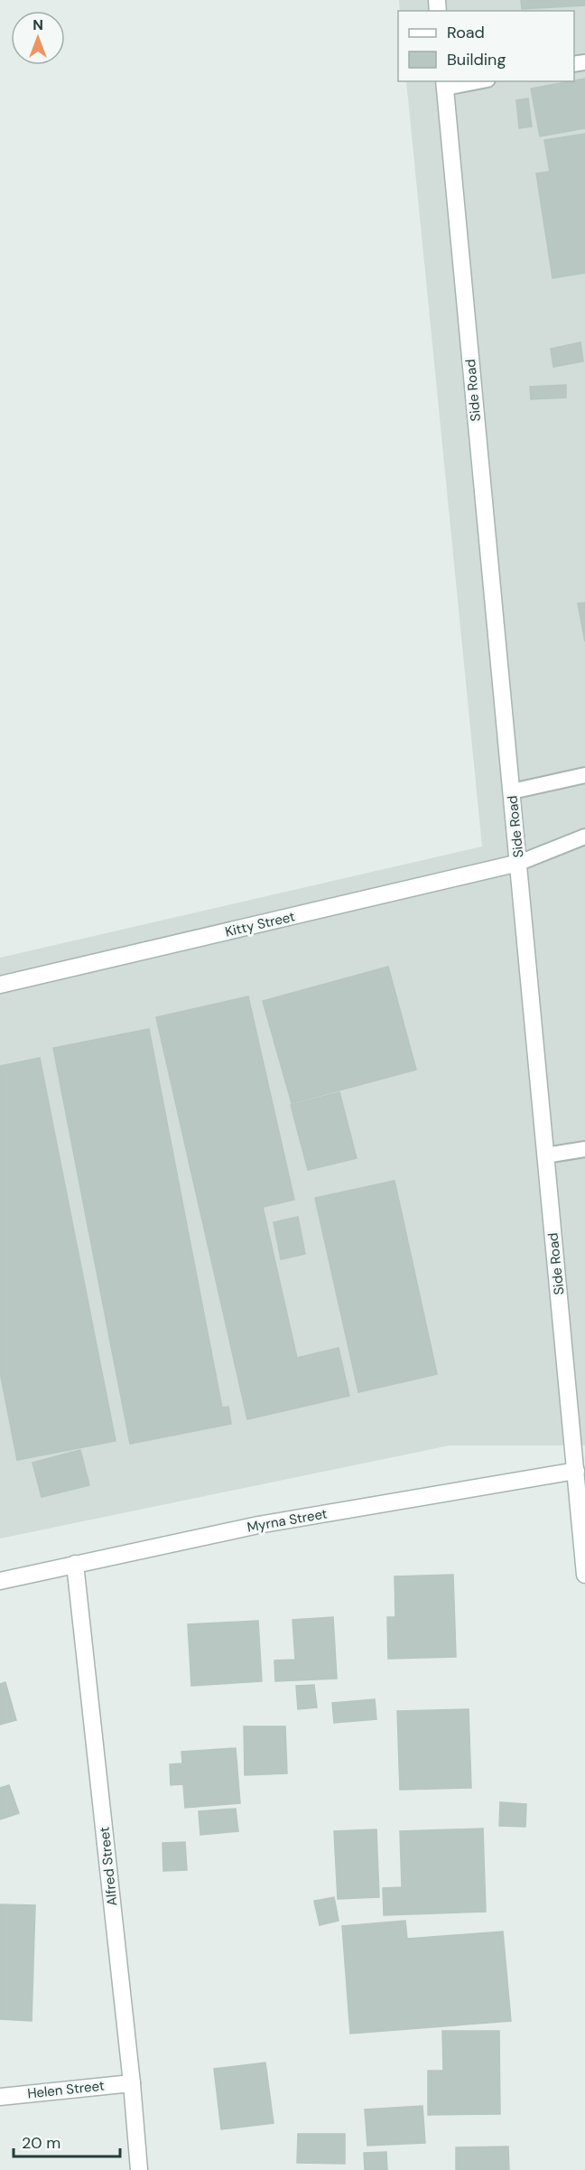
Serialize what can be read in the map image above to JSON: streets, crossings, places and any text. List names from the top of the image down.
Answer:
{
  "streets": {
    "street": [
      "Side Road",
      "Kitty Street",
      "Myrna Street",
      "Alfred Street",
      "Helen Street"
    ]
  },
  "crossings": [
    ["Side Road", "Kitty Street"],
    ["Side Road", "Myrna Street"],
    ["Myrna Street", "Alfred Street"],
    ["Alfred Street", "Helen Street"]
  ],
  "legend": ["Road", "Building"],
  "scale_bar": "20 m",
  "north": "top"
}
